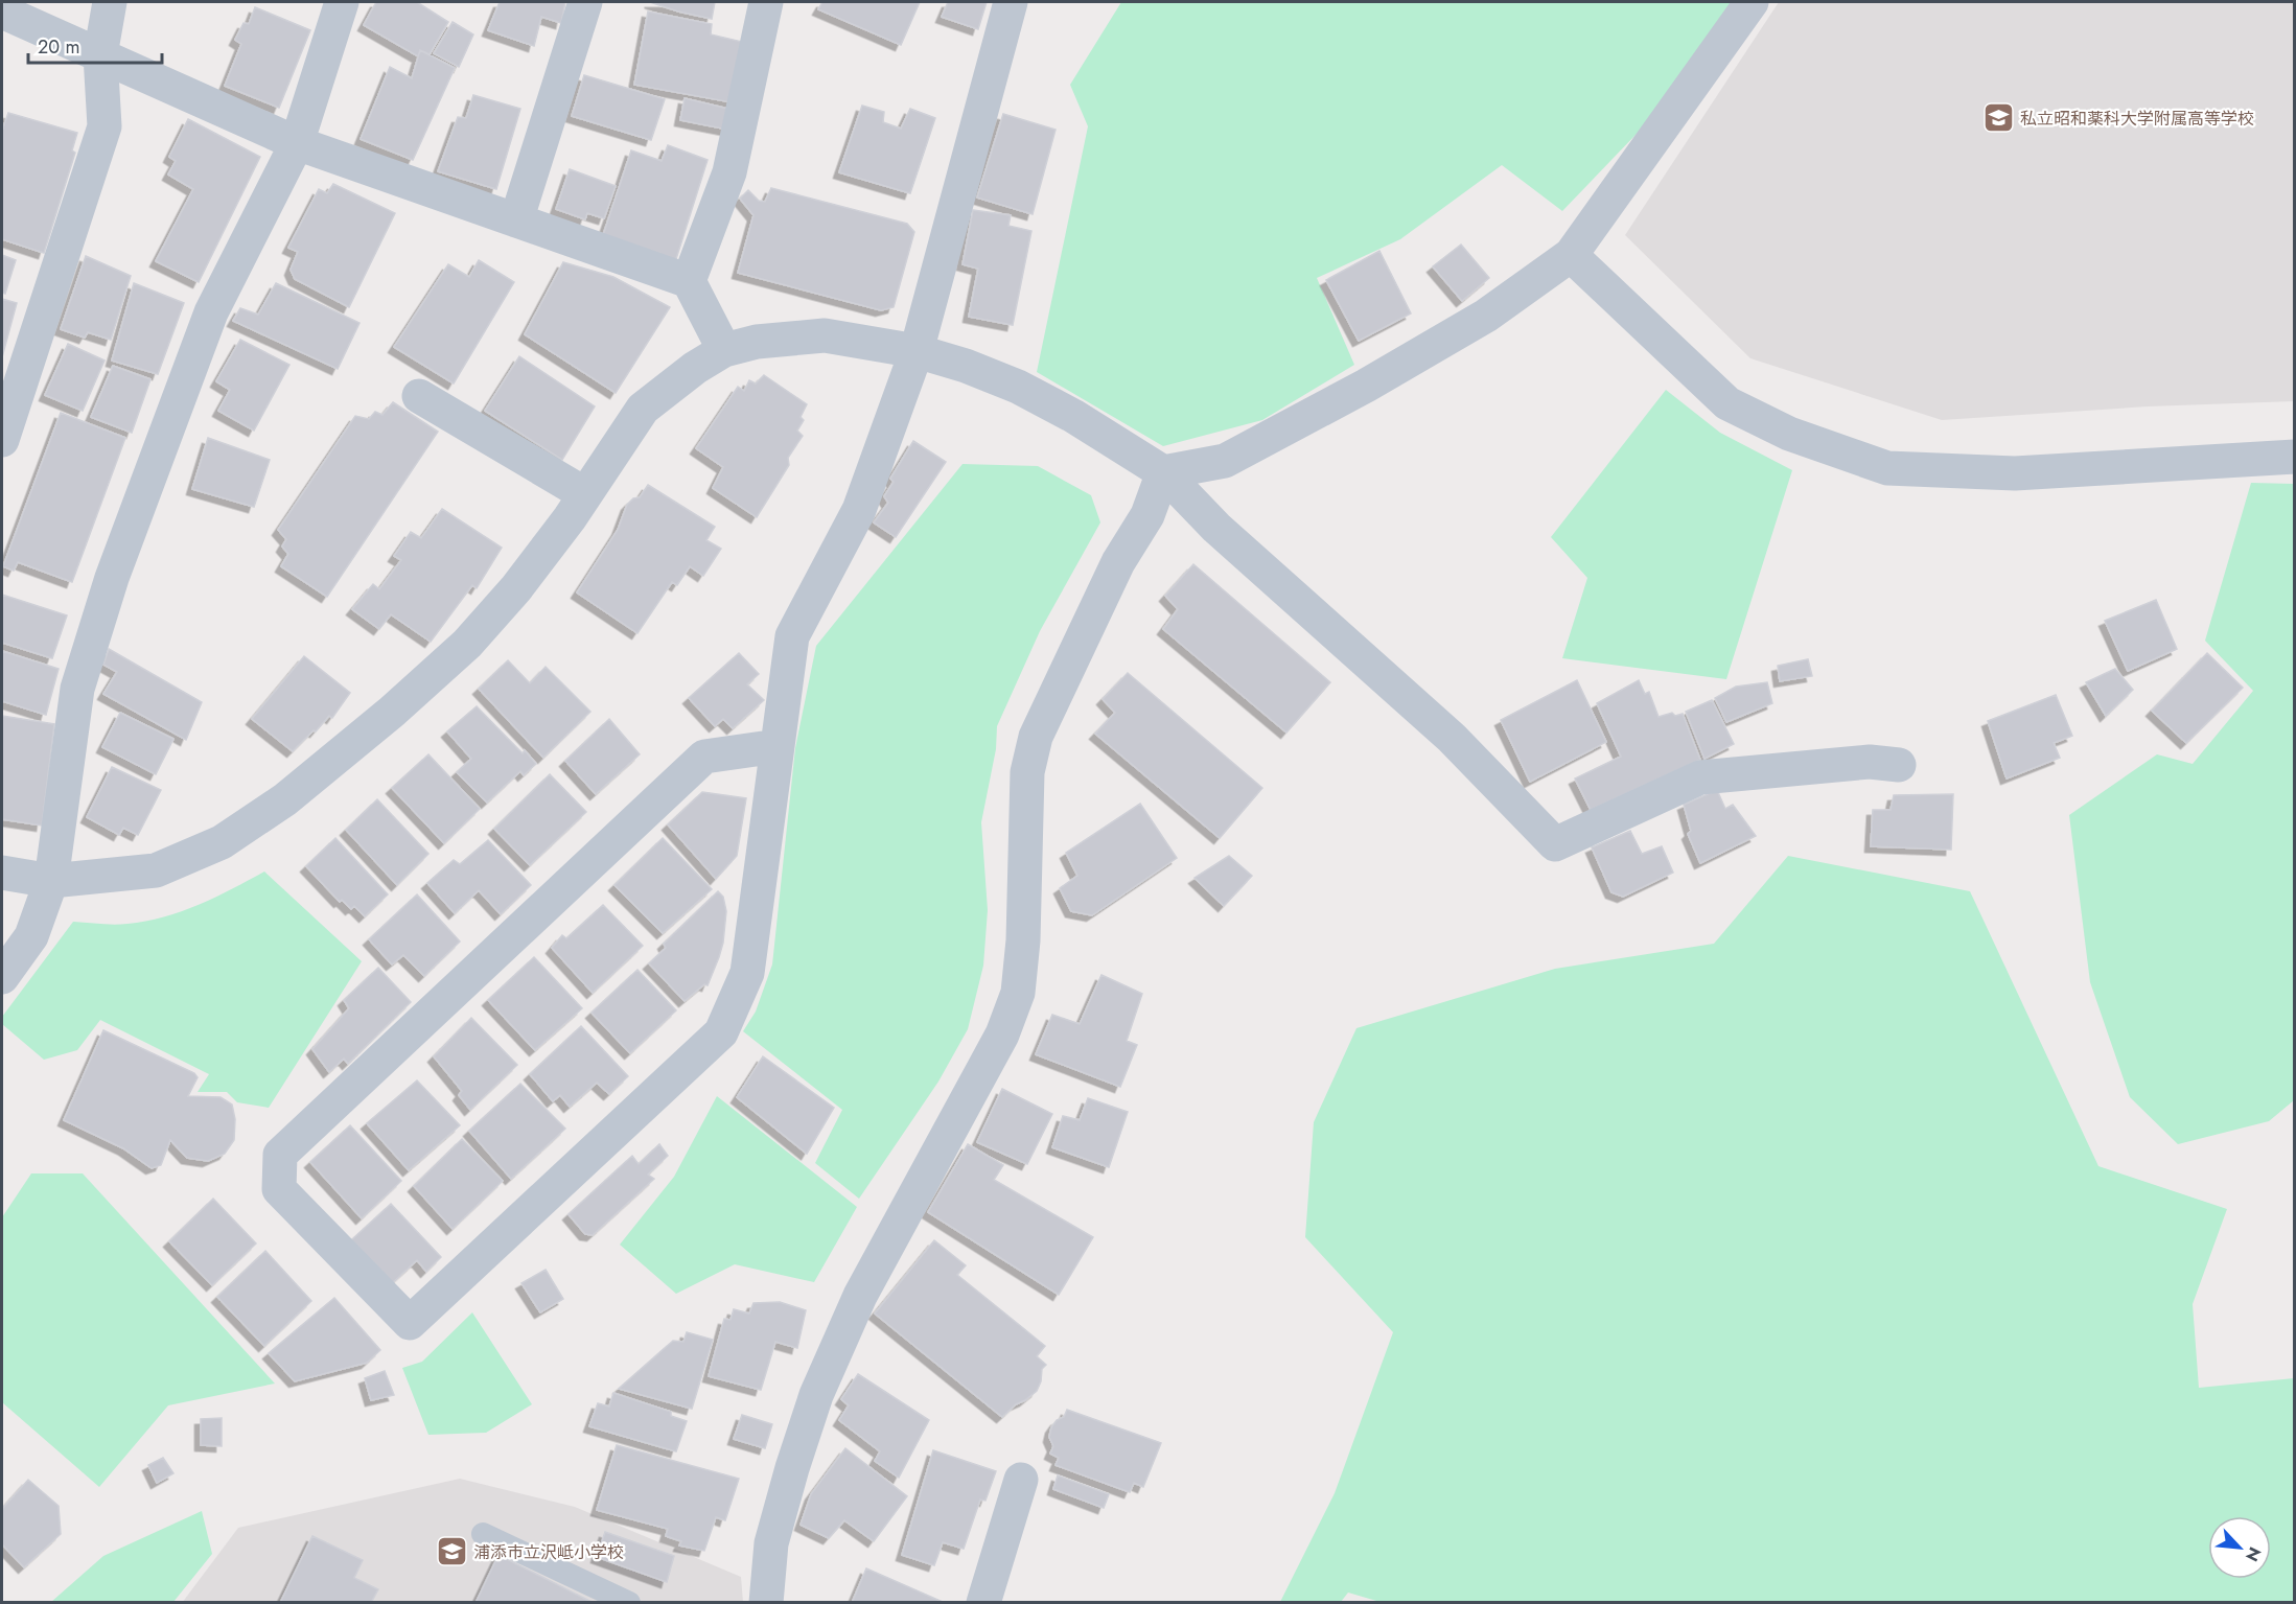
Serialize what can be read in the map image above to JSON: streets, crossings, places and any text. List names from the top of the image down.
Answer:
{
  "places": {
    "school or university": ["私立昭和薬科大学附属高等学校", "浦添市立沢岻小学校"]
  },
  "scale_bar": "20 m",
  "north": "bottom right"
}
